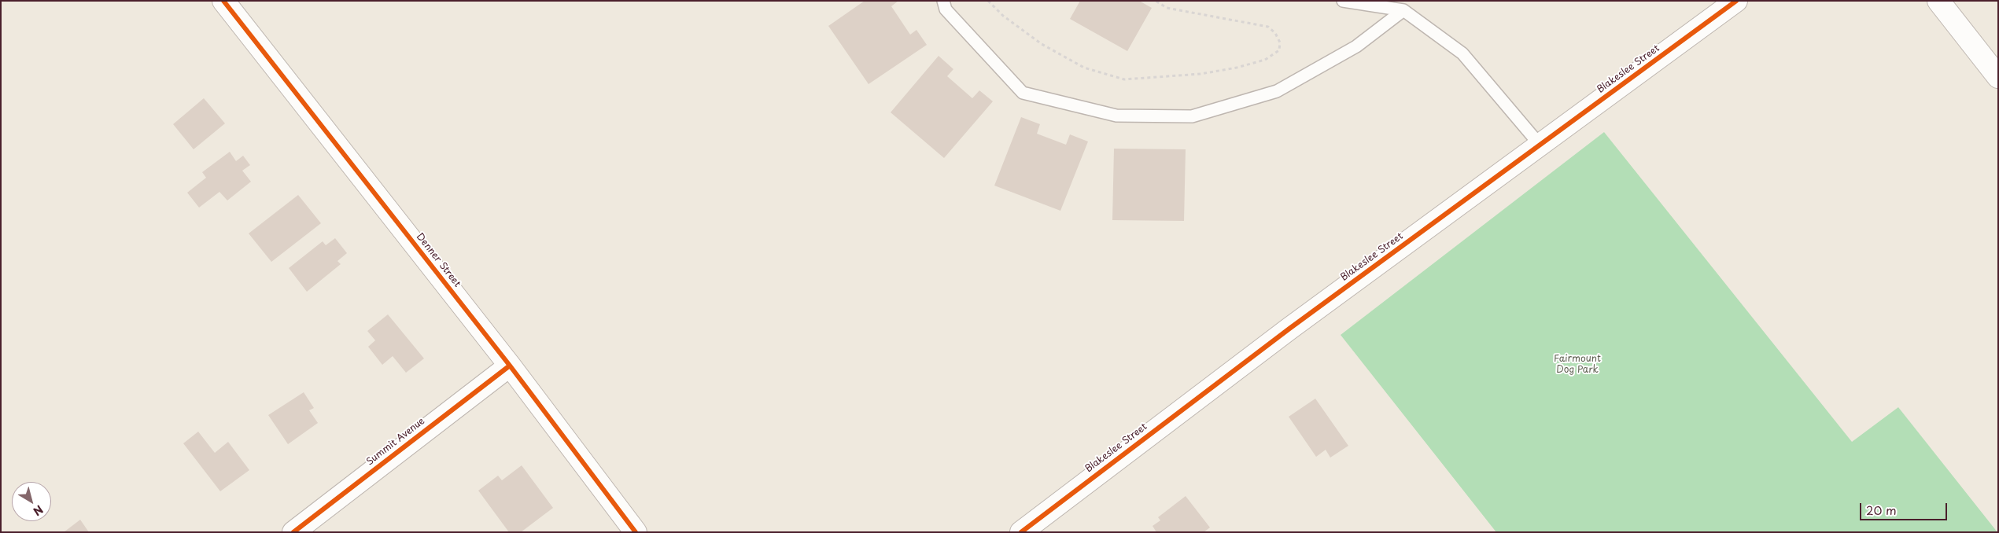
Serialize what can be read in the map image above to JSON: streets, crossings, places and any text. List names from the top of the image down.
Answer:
{
  "streets": {
    "street": ["Blakeslee Street", "Denner Street", "Summit Avenue"]
  },
  "crossings": [
    ["Denner Street", "Summit Avenue"]
  ],
  "parks": ["Fairmount Dog Park"],
  "scale_bar": "20 m",
  "north": "bottom right"
}
